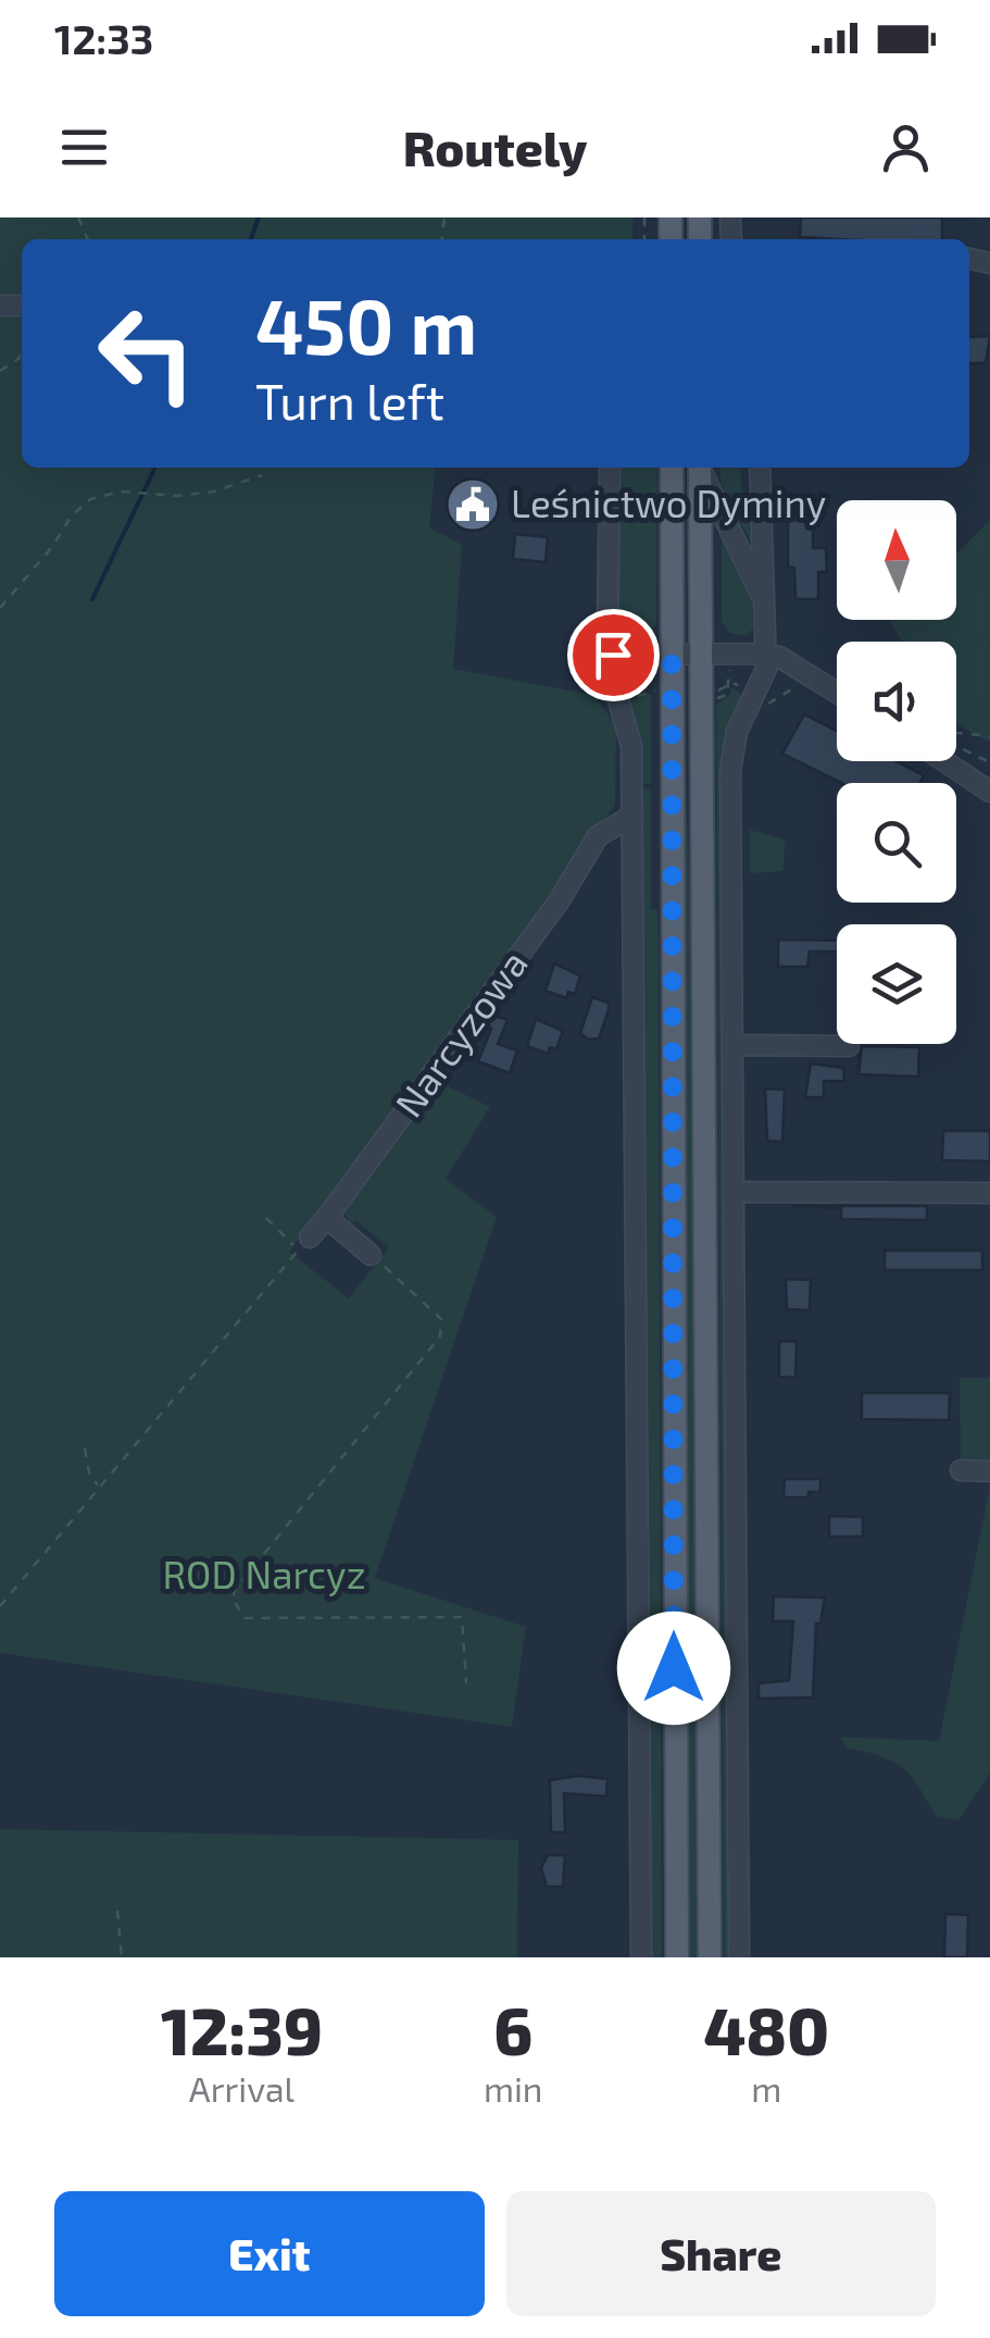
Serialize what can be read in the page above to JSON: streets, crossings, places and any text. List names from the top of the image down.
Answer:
{
  "streets": {
    "street": ["Narcyzowa"]
  },
  "parks": ["ROD Narcyz"],
  "places": {
    "public building": ["Leśnictwo Dyminy"]
  },
  "north": "top",
  "page": {
    "status": "12:33",
    "header": "Routely",
    "turn": ["450 m", "Turn left"],
    "eta": [
      "12:39",
      "Arrival",
      "6",
      "min",
      "480",
      "m"
    ],
    "buttons": ["Exit", "Share"]
  }
}
